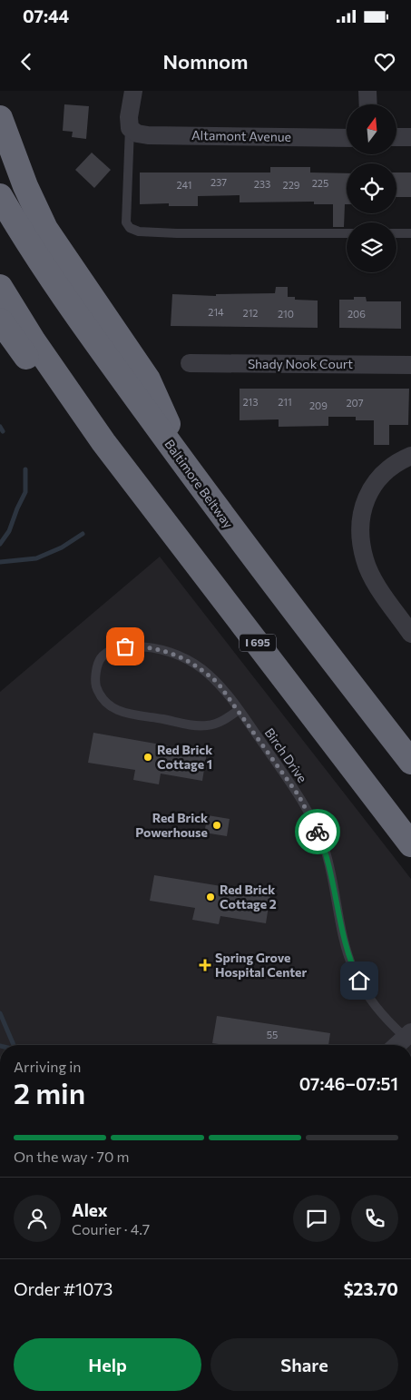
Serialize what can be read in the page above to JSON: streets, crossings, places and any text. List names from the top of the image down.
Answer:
{
  "streets": {
    "highway": ["Baltimore Beltway", "I 695"],
    "street": ["Altamont Avenue", "Shady Nook Court"],
    "lane": ["Birch Drive"]
  },
  "places": {
    "other": ["Red Brick Cottage 1", "Red Brick Powerhouse", "Red Brick Cottage 2"],
    "health": ["Spring Grove Hospital Center"]
  },
  "house_numbers": [
    "237",
    "225",
    "233",
    "241",
    "229",
    "214",
    "212",
    "210",
    "206",
    "213",
    "211",
    "207",
    "209",
    "55"
  ],
  "north": "top",
  "page": {
    "status": "07:44",
    "header": "Nomnom",
    "heading": ["2 min", "Arriving in", "07:46–07:51"],
    "panel": [
      "Alex",
      "Courier · 4.7",
      "Order #1073",
      "$23.70"
    ],
    "bar": "On the way · 70 m",
    "buttons": ["Help", "Share"]
  }
}
